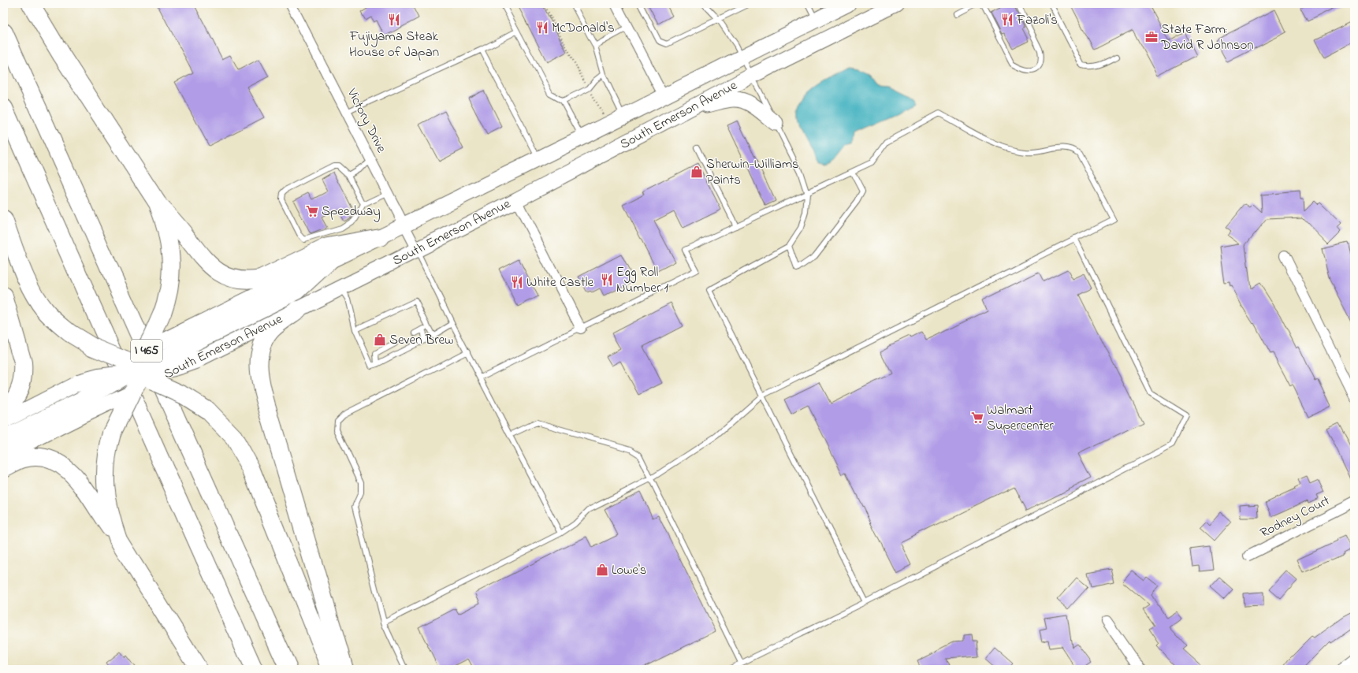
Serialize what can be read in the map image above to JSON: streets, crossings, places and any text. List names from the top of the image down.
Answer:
{
  "streets": {
    "highway": ["I 465"],
    "main road": ["South Emerson Avenue"],
    "street": ["Victory Drive", "Rodney Court"]
  },
  "crossings": [
    ["South Emerson Avenue", "Victory Drive"]
  ],
  "places": {
    "restaurant": [
      "Fujiyama Steak House of Japan",
      "Fazoli's",
      "McDonald's",
      "Egg Roll Number 1",
      "White Castle"
    ],
    "office": ["State Farm: David R Johnson"],
    "shop": ["Sherwin-Williams Paints", "Seven Brew", "Lowe's"],
    "supermarket": ["Speedway", "Walmart Supercenter"]
  }
}
